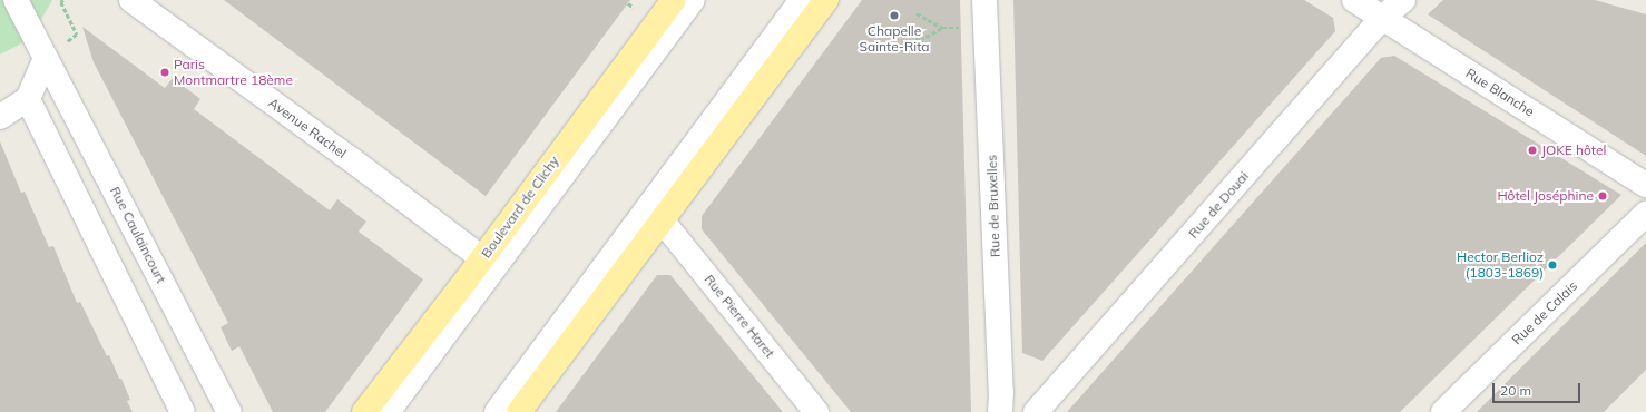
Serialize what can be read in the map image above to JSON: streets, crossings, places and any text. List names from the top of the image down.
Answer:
{
  "streets": {
    "main road": ["Boulevard de Clichy"],
    "street": [
      "Rue Blanche",
      "Avenue Rachel",
      "Rue de Douai",
      "Rue de Bruxelles",
      "Rue Caulaincourt",
      "Rue de Calais",
      "Rue Pierre Haret"
    ]
  },
  "crossings": [
    ["Rue Blanche", "Rue de Douai"],
    ["Avenue Rachel", "Boulevard de Clichy"]
  ],
  "places": [
    "Chapelle Sainte-Rita",
    "Paris Montmartre 18ème",
    "JOKE hôtel",
    "Hôtel Joséphine",
    "Hector Berlioz (1803-1869)"
  ],
  "scale_bar": "20 m"
}
